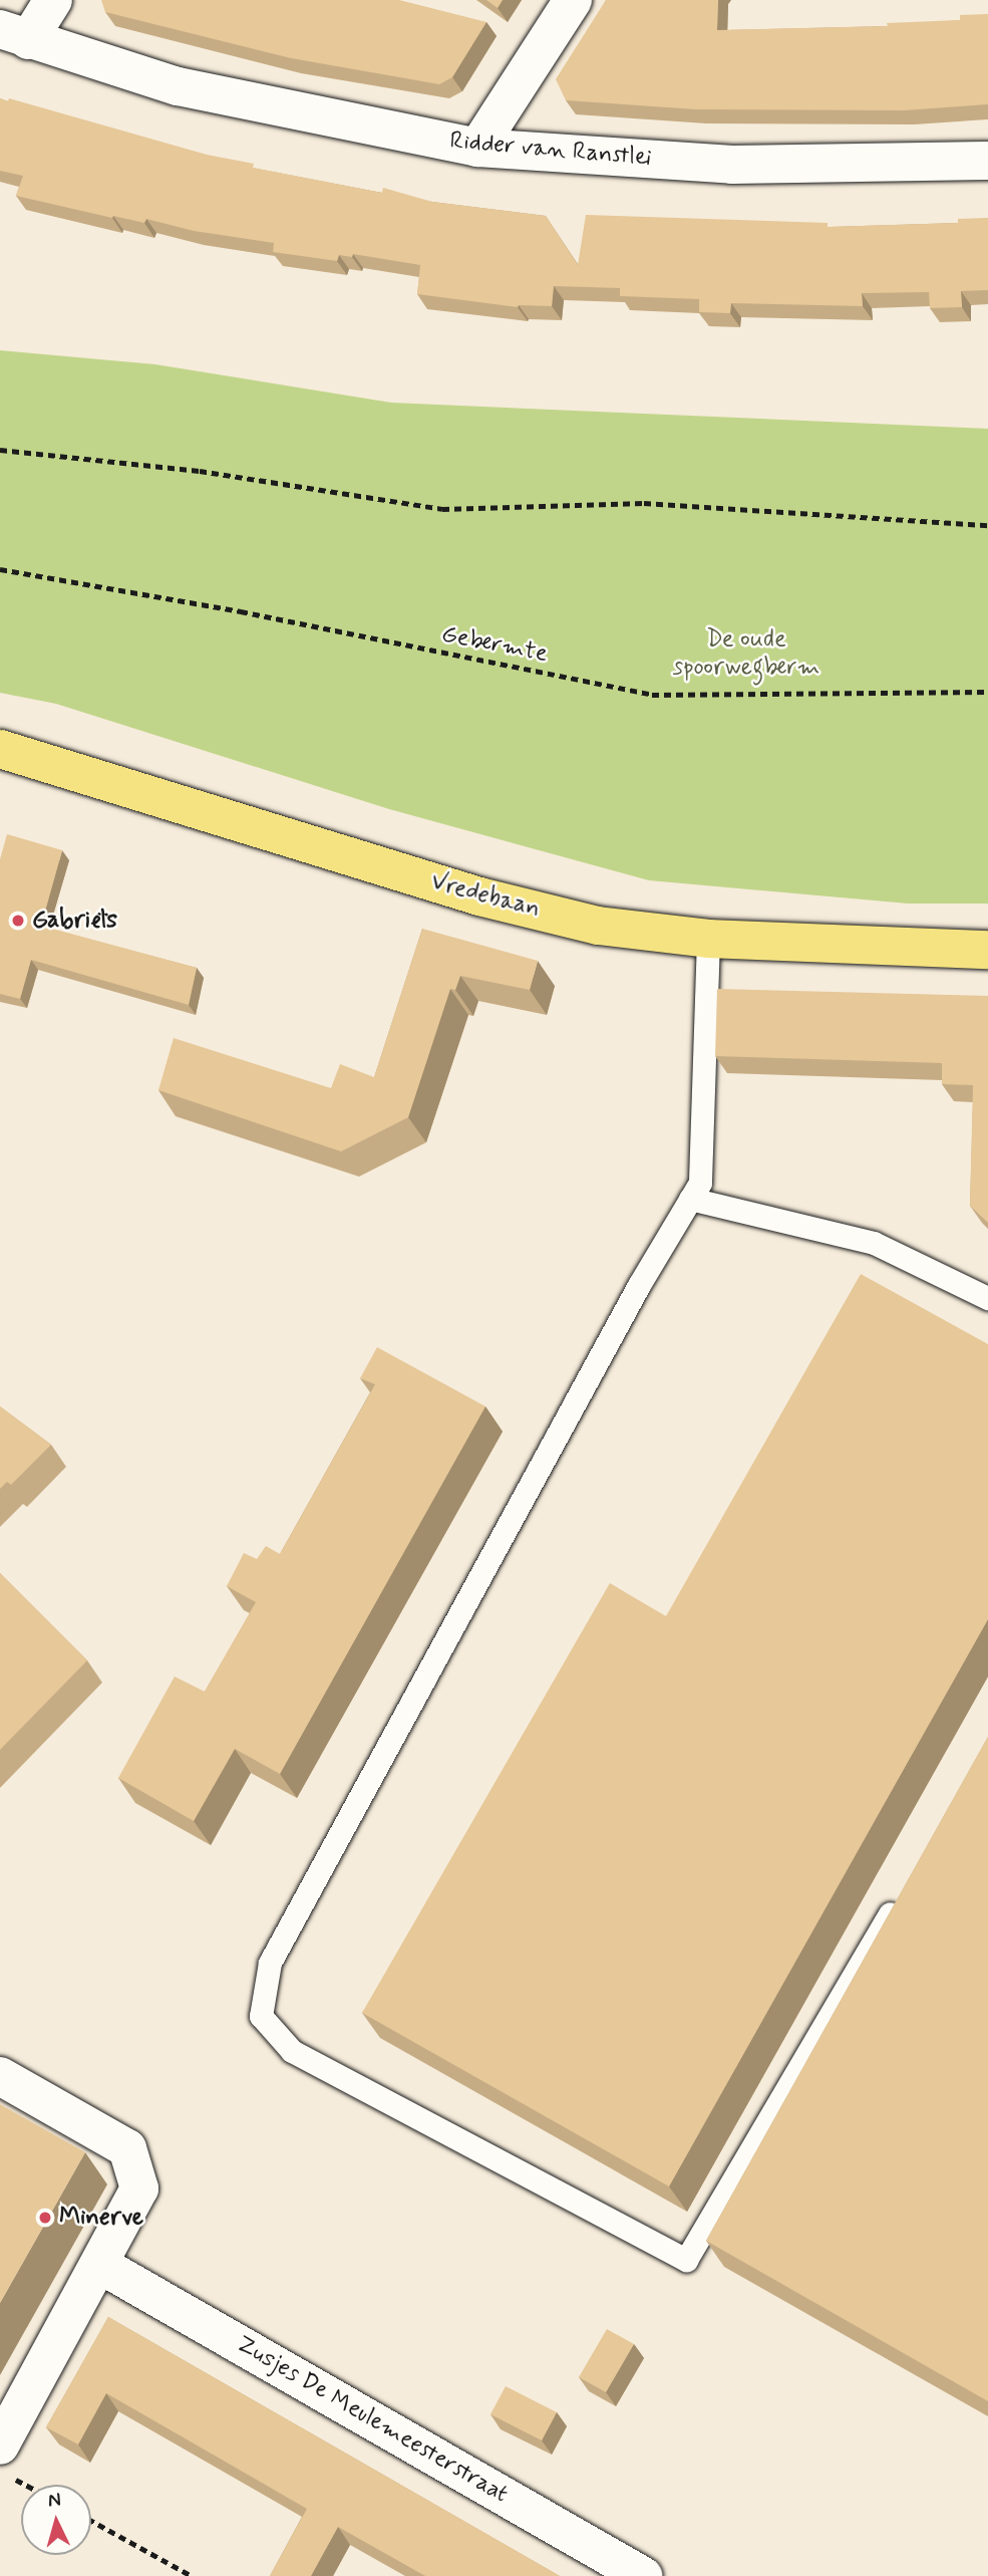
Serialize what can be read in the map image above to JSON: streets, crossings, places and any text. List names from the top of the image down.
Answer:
{
  "streets": {
    "main road": ["Vredebaan"],
    "street": ["Ridder van Ranstlei", "Zusjes De Meulemeesterstraat"],
    "path": ["Gebermte"]
  },
  "parks": ["De oude spoorwegberm"],
  "places": ["Gabriëls", "Minerve"],
  "north": "top"
}
